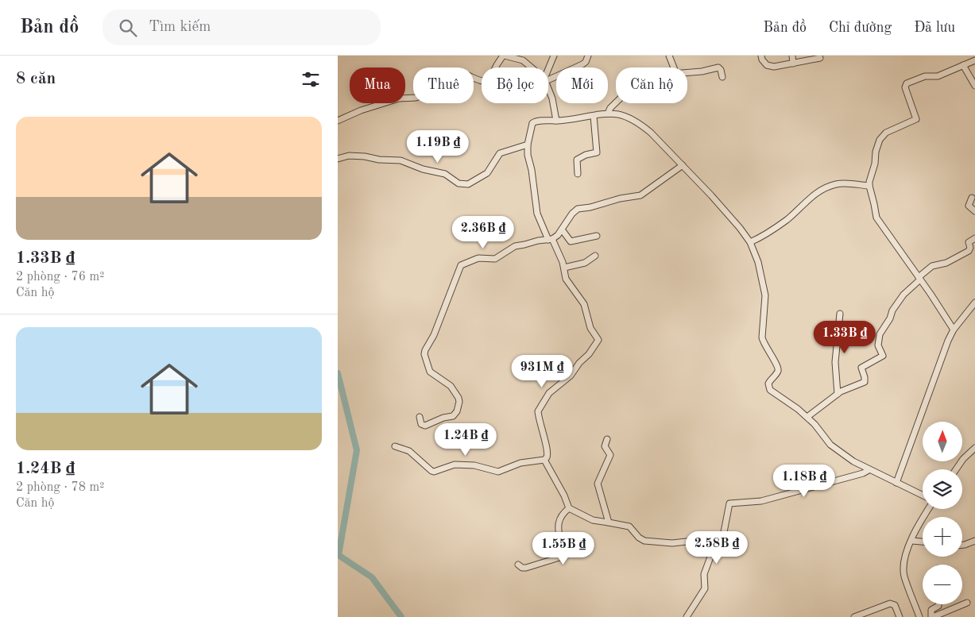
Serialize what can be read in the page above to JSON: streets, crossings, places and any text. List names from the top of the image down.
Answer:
{
  "north": "top",
  "page": {
    "header": "Bản đồ",
    "search": "Tìm kiếm",
    "nav": ["Bản đồ", "Chỉ đường", "Đã lưu"],
    "heading": "8 căn",
    "chip": [
      "Mua",
      "Thuê",
      "Bộ lọc",
      "Mới",
      "Căn hộ"
    ],
    "list": [
      {
        "name": "1.33B ₫",
        "note": "2 phòng · 76 m² · Căn hộ"
      },
      {
        "name": "1.24B ₫",
        "note": "2 phòng · 78 m² · Căn hộ"
      }
    ],
    "price": [
      "1.19B ₫",
      "2.36B ₫",
      "1.33B ₫",
      "931M ₫",
      "1.24B ₫",
      "1.18B ₫",
      "2.58B ₫",
      "1.55B ₫"
    ],
    "map_buttons": ["+", "−"]
  }
}
